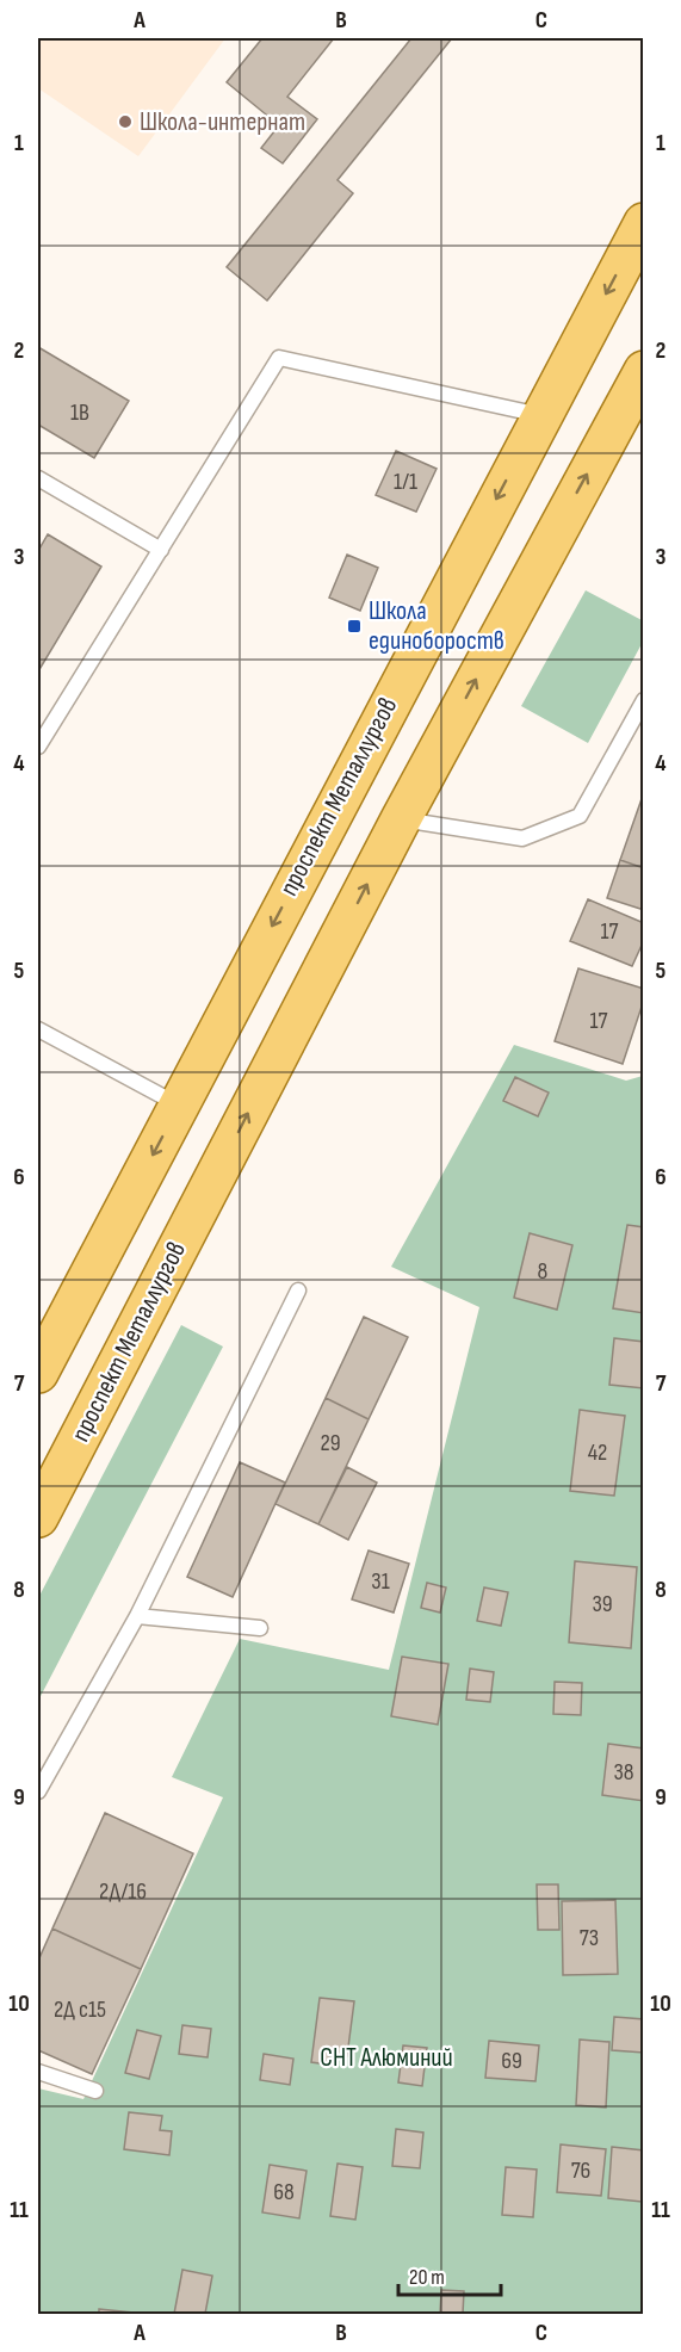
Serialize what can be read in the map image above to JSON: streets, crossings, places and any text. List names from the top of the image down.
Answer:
{
  "streets": {
    "main road": ["проспект Металлургов"]
  },
  "parks": ["СНТ Алюминий"],
  "places": {
    "other": ["Школа-интернат"],
    "transit": ["Школа единобороств"]
  },
  "house_numbers": [
    "1В",
    "1/1",
    "17",
    "17",
    "8",
    "29",
    "42",
    "31",
    "39",
    "38",
    "2Д/16",
    "73",
    "2Д с15",
    "69",
    "76",
    "68"
  ],
  "scale_bar": "20 m",
  "grid": {
    "columns": ["A", "B", "C"],
    "rows": [
      "1",
      "2",
      "3",
      "4",
      "5",
      "6",
      "7",
      "8",
      "9",
      "10",
      "11"
    ]
  }
}
